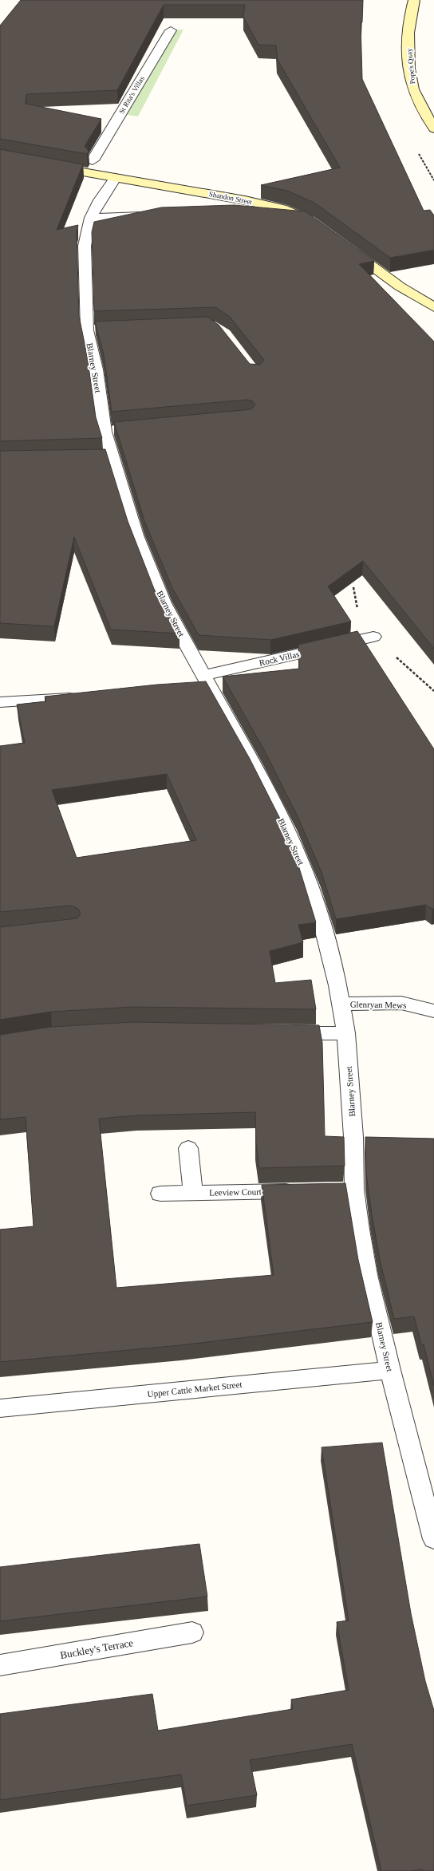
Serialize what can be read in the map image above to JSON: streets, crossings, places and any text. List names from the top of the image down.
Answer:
{
  "streets": {
    "main road": ["Pope's Quay", "Shandon Street"],
    "street": [
      "St Rita's Villas",
      "Blarney Street",
      "Rock Villas",
      "Glenryan Mews",
      "Leeview Court",
      "Upper Cattle Market Street",
      "Buckley's Terrace"
    ]
  },
  "crossings": [
    ["Shandon Street", "Blarney Street"],
    ["Blarney Street", "Rock Villas"],
    ["Blarney Street", "Glenryan Mews"],
    ["Blarney Street", "Upper Cattle Market Street"]
  ]
}
